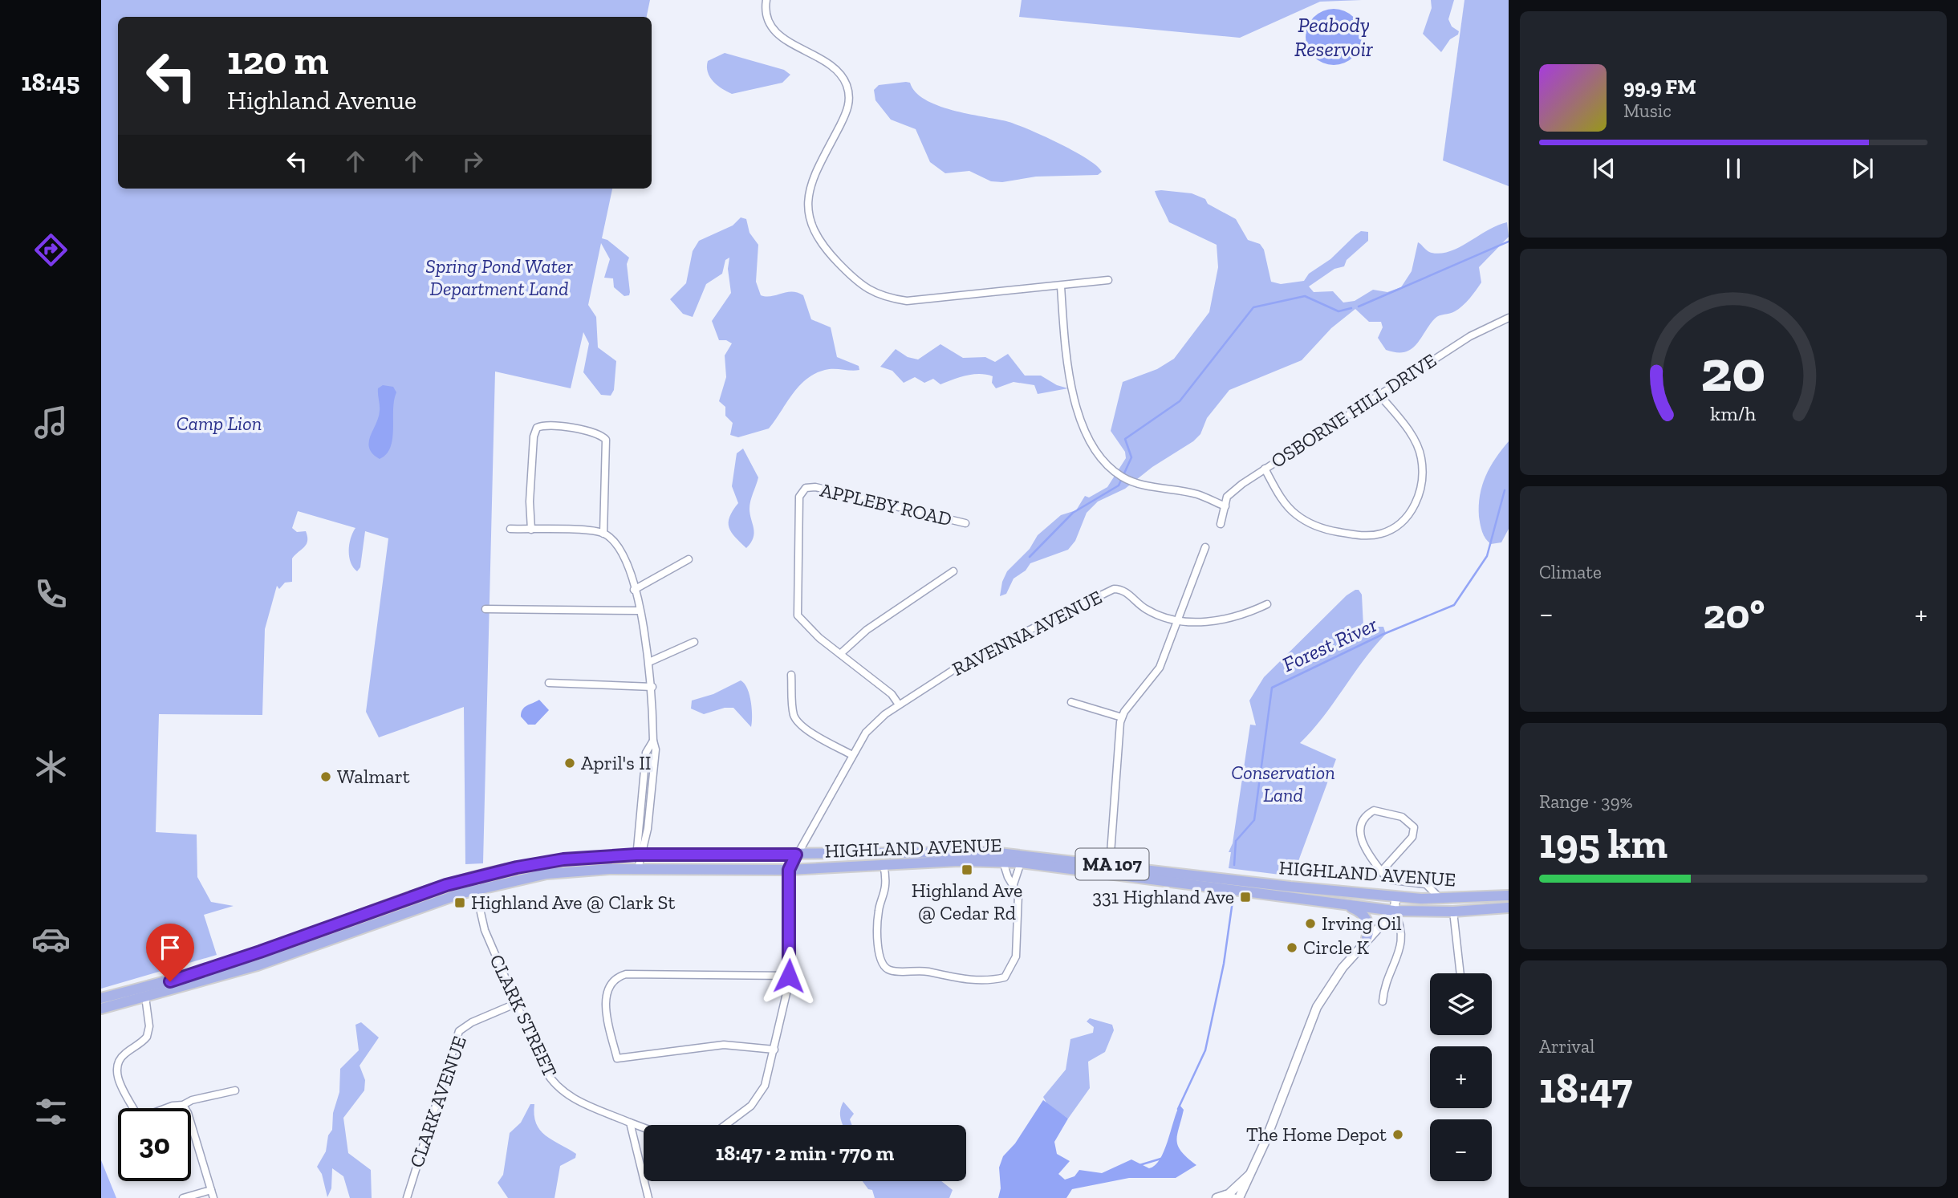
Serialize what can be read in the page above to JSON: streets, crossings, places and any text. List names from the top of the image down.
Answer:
{
  "streets": {
    "main road": ["HIGHLAND AVENUE", "MA 107"],
    "street": [
      "OSBORNE HILL DRIVE",
      "APPLEBY ROAD",
      "RAVENNA AVENUE",
      "CLARK STREET",
      "CLARK AVENUE"
    ]
  },
  "crossings": [
    ["RAVENNA AVENUE", "HIGHLAND AVENUE"],
    ["HIGHLAND AVENUE", "CLARK STREET"],
    ["CLARK STREET", "CLARK AVENUE"]
  ],
  "water": ["Peabody Reservoir", "Forest River"],
  "parks": ["Spring Pond Water Department Land", "Camp Lion", "Conservation Land"],
  "places": {
    "other": [
      "April's II",
      "Walmart",
      "Irving Oil",
      "Circle K",
      "The Home Depot"
    ],
    "transit": ["Highland Ave @ Cedar Rd", "331 Highland Ave", "Highland Ave @ Clark St"]
  },
  "page": {
    "tabs": "18:45",
    "turn": ["120 m", "Highland Avenue"],
    "song": ["99.9 FM", "Music"],
    "tile": [
      "Climate",
      ["Range · 39%", "195 km"],
      ["Arrival", "18:47"]
    ],
    "heat": ["−", "20°", "+"],
    "map_buttons": ["+", "−"],
    "limit": "30",
    "trip": "18:47 · 2 min · 770 m",
    "gauge": ["20", "km/h"]
  }
}
